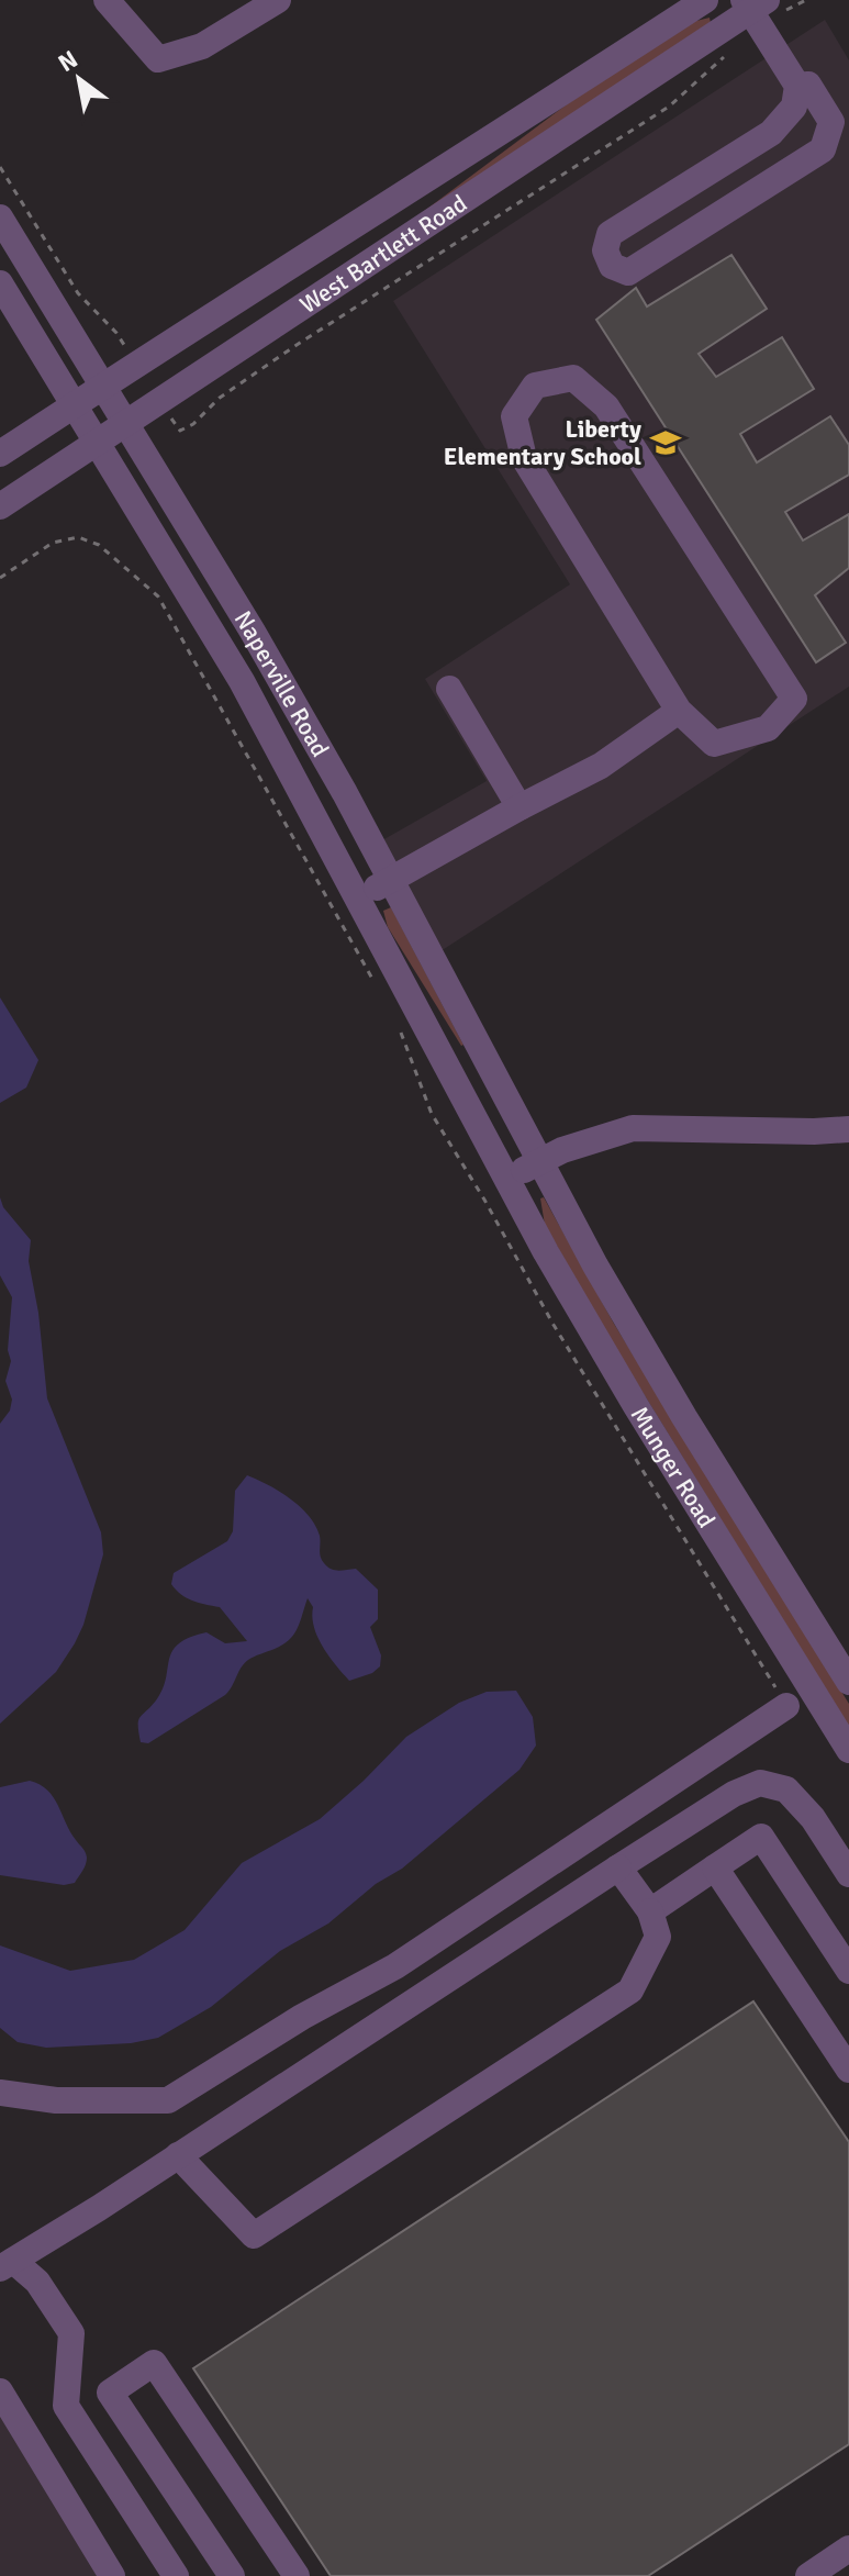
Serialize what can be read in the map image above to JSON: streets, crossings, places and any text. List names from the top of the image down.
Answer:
{
  "streets": {
    "street": ["West Bartlett Road", "Naperville Road", "Munger Road"]
  },
  "crossings": [
    ["West Bartlett Road", "Naperville Road"],
    ["Naperville Road", "Munger Road"]
  ],
  "places": {
    "school or university": ["Liberty Elementary School"]
  },
  "north": "top left"
}
